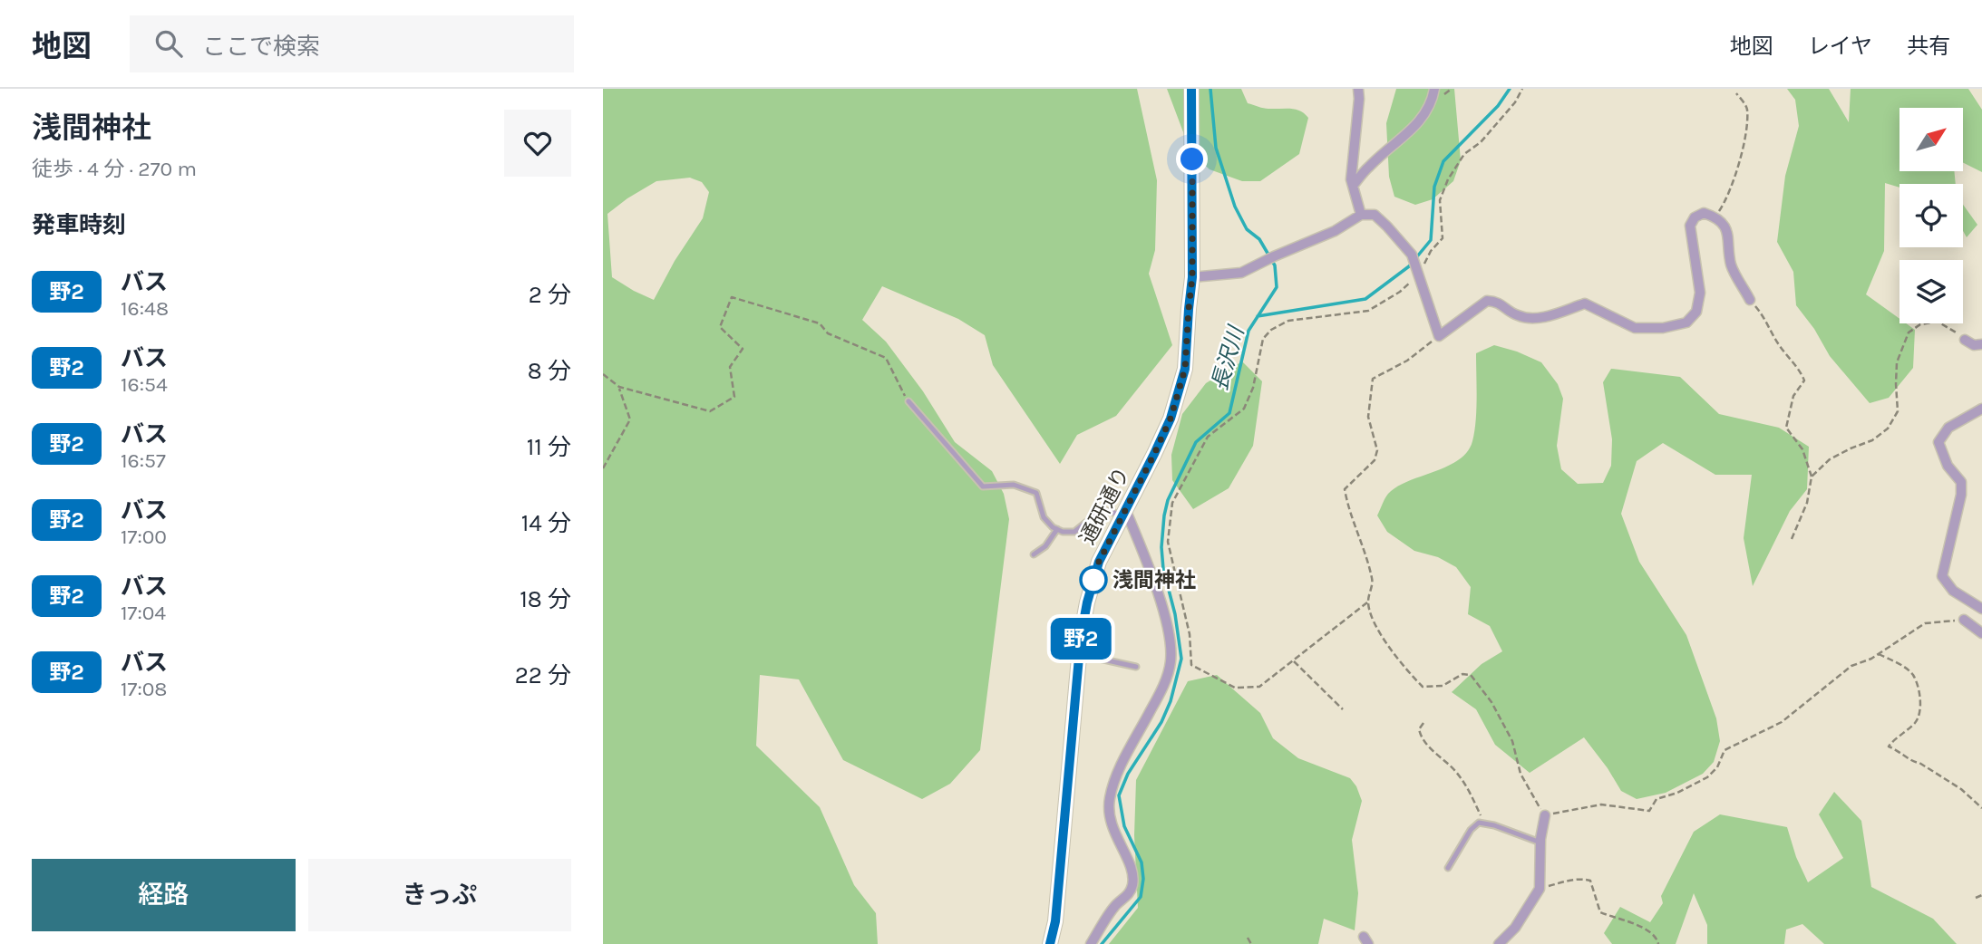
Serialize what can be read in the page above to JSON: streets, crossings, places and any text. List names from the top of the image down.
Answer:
{
  "streets": {
    "street": ["通研通り"]
  },
  "water": ["長沢川"],
  "places": ["浅間神社"],
  "lines": ["bus line 野2"],
  "north": "top right",
  "page": {
    "header": "地図",
    "search": "ここで検索",
    "nav": ["地図", "レイヤ", "共有"],
    "heading": [
      ["浅間神社", "徒歩 · 4 分 · 270 m"],
      "発車時刻"
    ],
    "on_map": "野2",
    "list": [
      {
        "mark": "野2",
        "name": "バス",
        "note": "16:48",
        "value": "2 分"
      },
      {
        "mark": "野2",
        "name": "バス",
        "note": "16:54",
        "value": "8 分"
      },
      {
        "mark": "野2",
        "name": "バス",
        "note": "16:57",
        "value": "11 分"
      },
      {
        "mark": "野2",
        "name": "バス",
        "note": "17:00",
        "value": "14 分"
      },
      {
        "mark": "野2",
        "name": "バス",
        "note": "17:04",
        "value": "18 分"
      },
      {
        "mark": "野2",
        "name": "バス",
        "note": "17:08",
        "value": "22 分"
      }
    ],
    "buttons": ["経路", "きっぷ"]
  }
}
